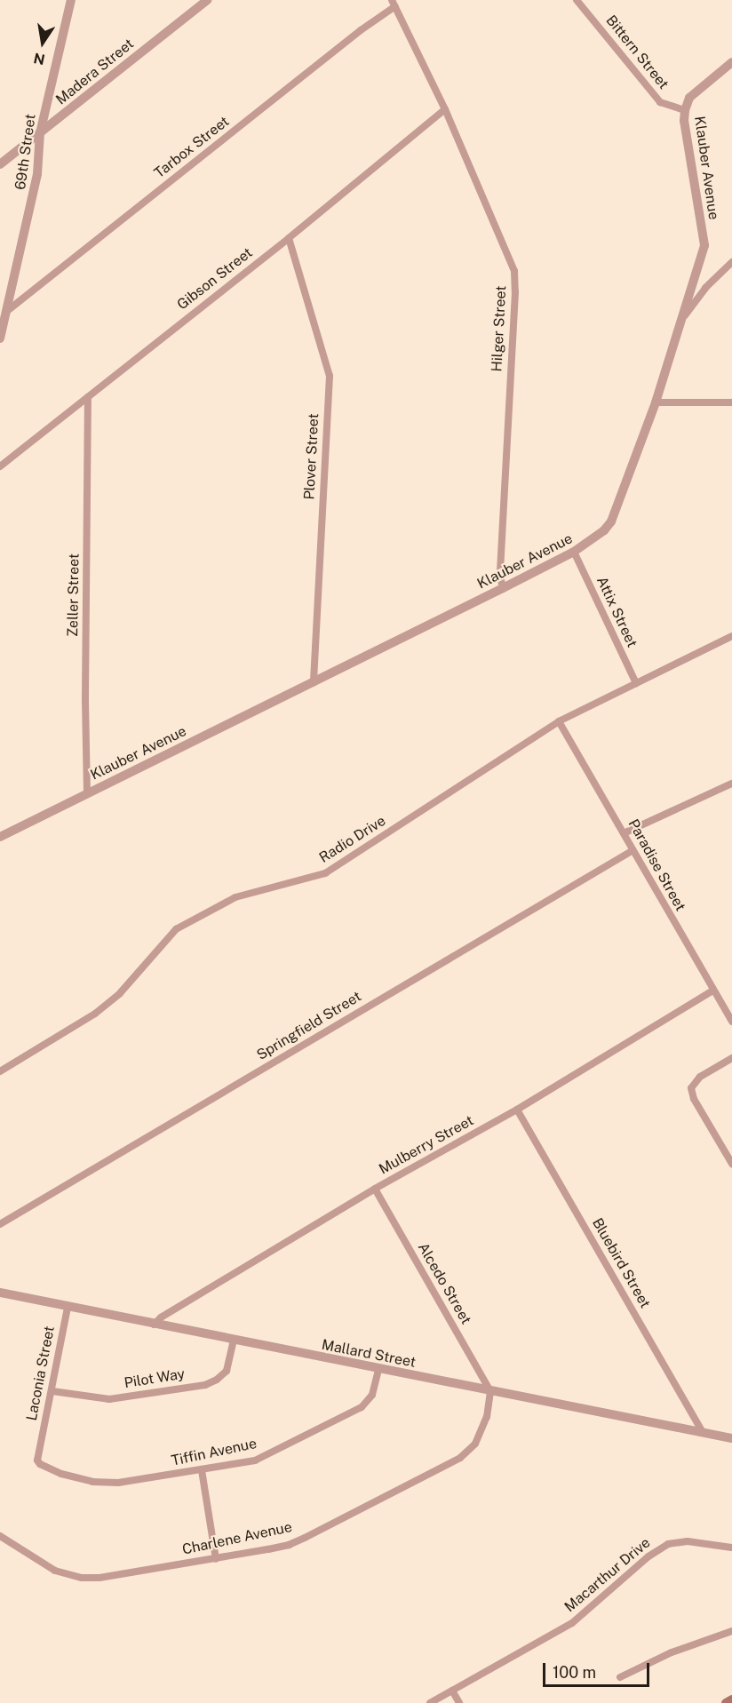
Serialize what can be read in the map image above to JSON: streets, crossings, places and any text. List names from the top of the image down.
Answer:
{
  "streets": {
    "street": [
      "Bittern Street",
      "Madera Street",
      "Tarbox Street",
      "69th Street",
      "Klauber Avenue",
      "Gibson Street",
      "Hilger Street",
      "Plover Street",
      "Zeller Street",
      "Attix Street",
      "Radio Drive",
      "Paradise Street",
      "Springfield Street",
      "Mulberry Street",
      "Bluebird Street",
      "Alcedo Street",
      "Mallard Street",
      "Laconia Street",
      "Pilot Way",
      "Tiffin Avenue",
      "Charlene Avenue",
      "Macarthur Drive"
    ]
  },
  "crossings": [
    ["Bittern Street", "Klauber Avenue"],
    ["Madera Street", "69th Street"],
    ["Tarbox Street", "69th Street"],
    ["Tarbox Street", "Hilger Street"],
    ["Klauber Avenue", "Hilger Street"],
    ["Klauber Avenue", "Plover Street"],
    ["Klauber Avenue", "Zeller Street"],
    ["Klauber Avenue", "Attix Street"],
    ["Gibson Street", "Hilger Street"],
    ["Gibson Street", "Plover Street"],
    ["Gibson Street", "Zeller Street"],
    ["Attix Street", "Radio Drive"],
    ["Radio Drive", "Paradise Street"],
    ["Paradise Street", "Springfield Street"],
    ["Paradise Street", "Mulberry Street"],
    ["Mulberry Street", "Bluebird Street"],
    ["Mulberry Street", "Alcedo Street"],
    ["Mulberry Street", "Mallard Street"],
    ["Bluebird Street", "Mallard Street"],
    ["Alcedo Street", "Mallard Street"],
    ["Alcedo Street", "Charlene Avenue"],
    ["Mallard Street", "Laconia Street"],
    ["Mallard Street", "Pilot Way"],
    ["Mallard Street", "Tiffin Avenue"],
    ["Mallard Street", "Charlene Avenue"],
    ["Laconia Street", "Pilot Way"],
    ["Laconia Street", "Tiffin Avenue"]
  ],
  "scale_bar": "100 m",
  "north": "bottom"
}
